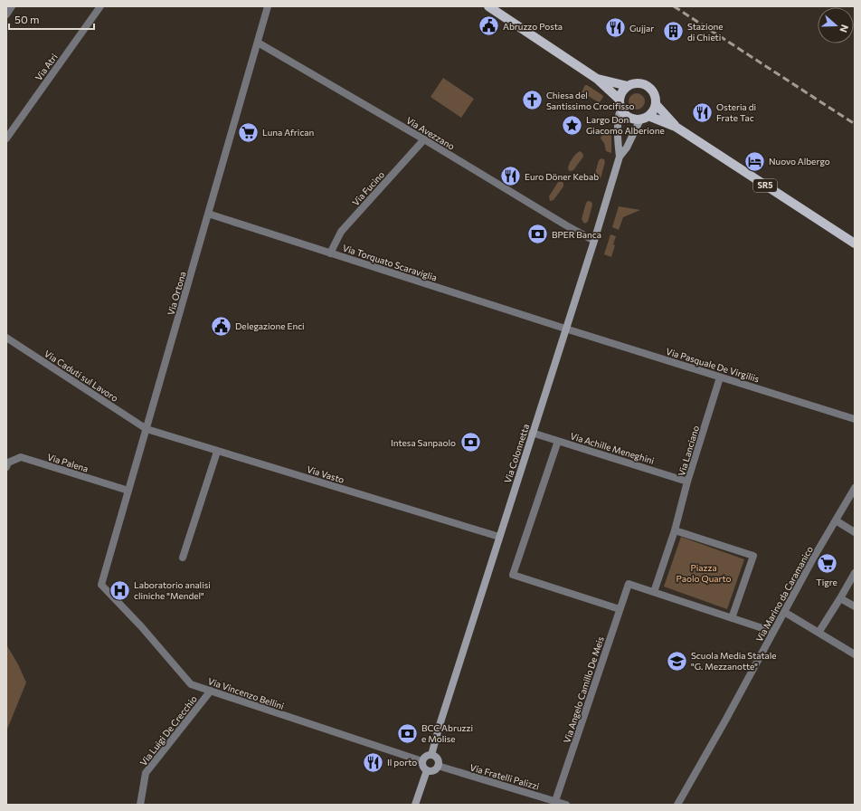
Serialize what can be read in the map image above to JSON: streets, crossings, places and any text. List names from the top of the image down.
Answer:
{
  "streets": {
    "main road": ["SR5", "Via Colonnetta"],
    "street": [
      "Via Atri",
      "Via Avezzano",
      "Via Fucino",
      "Via Torquato Scaraviglia",
      "Via Ortona",
      "Via Pasquale De Virgiliis",
      "Via Caduti sul Lavoro",
      "Via Achille Meneghini",
      "Via Lanciano",
      "Via Palena",
      "Via Vasto",
      "Via Marino da Caramanico",
      "Via Angelo Camillo De Meis",
      "Via Vincenzo Bellini",
      "Via Luigi De Crecchio",
      "Via Fratelli Palizzi"
    ]
  },
  "crossings": [
    ["Via Avezzano", "Via Fucino"],
    ["Via Avezzano", "Via Ortona"],
    ["Via Avezzano", "Via Colonnetta"],
    ["Via Fucino", "Via Torquato Scaraviglia"],
    ["Via Torquato Scaraviglia", "Via Ortona"],
    ["Via Torquato Scaraviglia", "Via Pasquale De Virgiliis"],
    ["Via Torquato Scaraviglia", "Via Colonnetta"],
    ["Via Ortona", "Via Caduti sul Lavoro"],
    ["Via Ortona", "Via Palena"],
    ["Via Ortona", "Via Vasto"],
    ["Via Ortona", "Via Vincenzo Bellini"],
    ["Via Pasquale De Virgiliis", "Via Lanciano"],
    ["Via Pasquale De Virgiliis", "Via Colonnetta"],
    ["Via Caduti sul Lavoro", "Via Vasto"],
    ["Via Achille Meneghini", "Via Lanciano"],
    ["Via Achille Meneghini", "Via Colonnetta"],
    ["Via Colonnetta", "Via Vasto"],
    ["Via Colonnetta", "Via Vincenzo Bellini"],
    ["Via Colonnetta", "Via Fratelli Palizzi"],
    ["Via Angelo Camillo De Meis", "Via Fratelli Palizzi"],
    ["Via Vincenzo Bellini", "Via Luigi De Crecchio"],
    ["Via Vincenzo Bellini", "Via Fratelli Palizzi"]
  ],
  "parks": ["Piazza Paolo Quarto"],
  "places": {
    "public building": ["Abruzzo Posta", "Delegazione Enci"],
    "restaurant": [
      "Gujjar",
      "Osteria di Frate Tac",
      "Euro Döner Kebab",
      "Il porto"
    ],
    "building": ["Stazione di Chieti"],
    "church": ["Chiesa del Santissimo Crocifisso"],
    "place": ["Largo Don Giacomo Alberione"],
    "supermarket": ["Luna African", "Tigre"],
    "hotel": ["Nuovo Albergo"],
    "bank": ["BPER Banca", "Intesa Sanpaolo", "BCC Abruzzi e Molise"],
    "hospital": ["Laboratorio analisi cliniche \"Mendel\""],
    "school or university": ["Scuola Media Statale \"G. Mezzanotte\""]
  },
  "scale_bar": "50 m",
  "north": "right"
}
